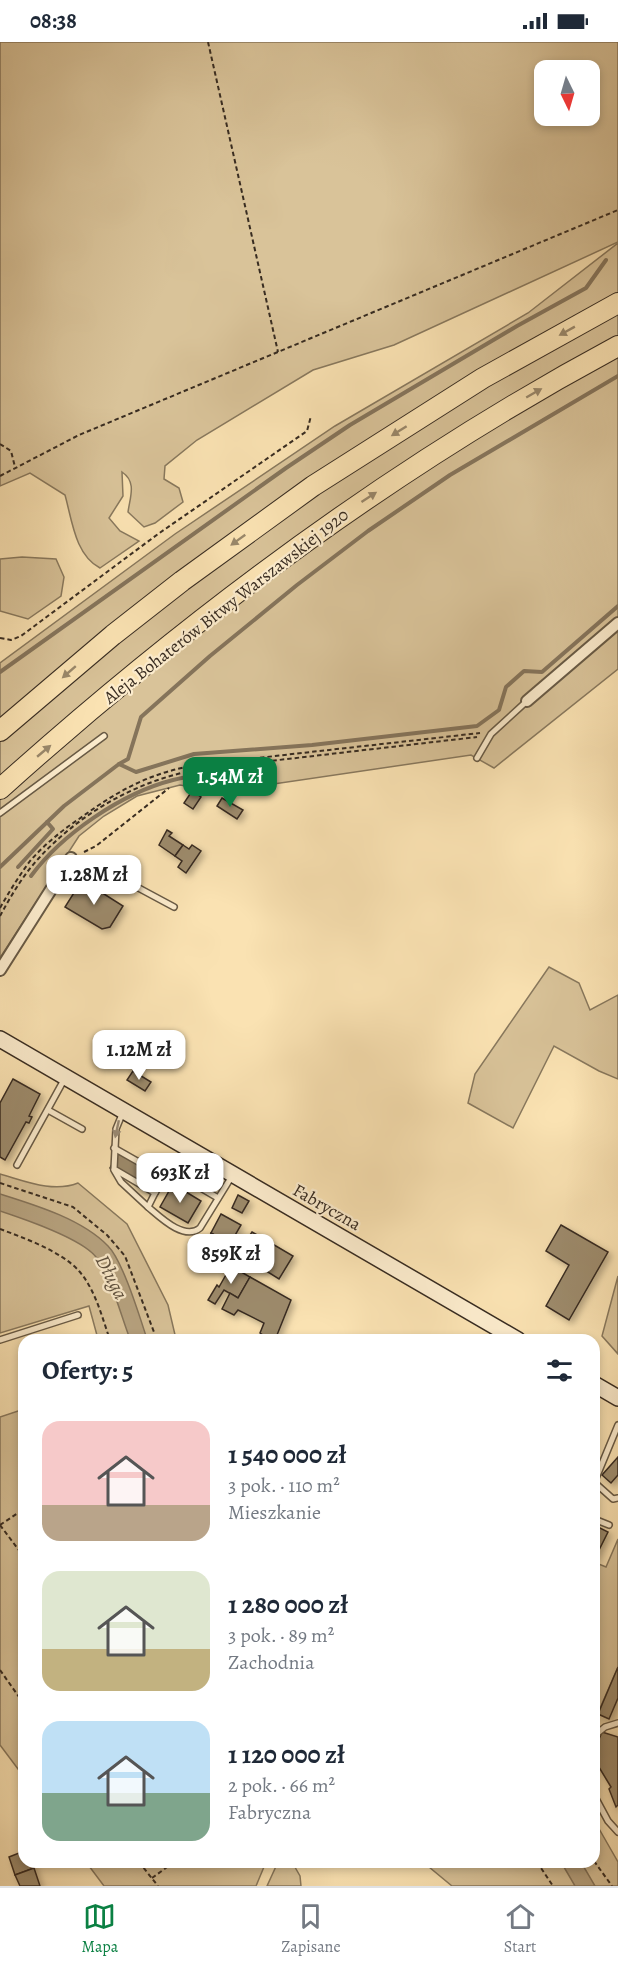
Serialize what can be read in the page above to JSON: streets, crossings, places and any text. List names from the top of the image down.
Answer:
{
  "streets": {
    "highway": ["Aleja Bohaterów Bitwy Warszawskiej 1920"],
    "street": ["Fabryczna"]
  },
  "water": ["Długa"],
  "north": "bottom",
  "page": {
    "status": "08:38",
    "price": [
      "1.54M zł",
      "1.28M zł",
      "1.12M zł",
      "693K zł",
      "859K zł"
    ],
    "heading": "Oferty: 5",
    "list": [
      {
        "name": "1 540 000 zł",
        "note": "3 pok. · 110 m² · Mieszkanie"
      },
      {
        "name": "1 280 000 zł",
        "note": "3 pok. · 89 m² · Zachodnia"
      },
      {
        "name": "1 120 000 zł",
        "note": "2 pok. · 66 m² · Fabryczna"
      }
    ],
    "tabs": ["Mapa", "Zapisane", "Start"]
  }
}
